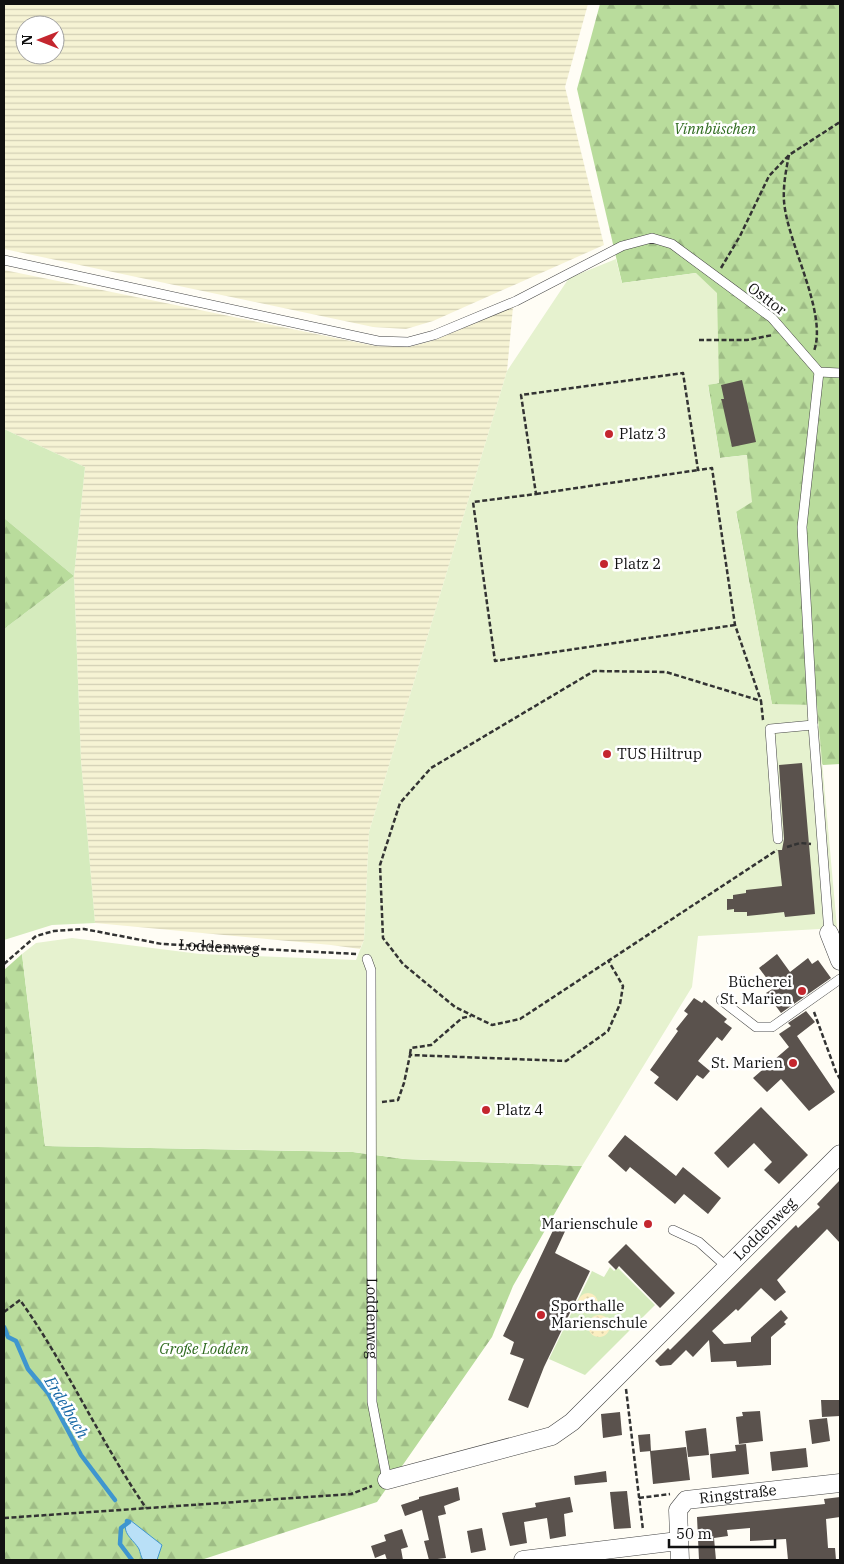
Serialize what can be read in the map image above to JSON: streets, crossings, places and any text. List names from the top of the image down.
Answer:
{
  "streets": {
    "street": ["Loddenweg", "Ringstraße"],
    "lane": ["Osttor"]
  },
  "water": ["Erdelbach"],
  "parks": ["Vinnbüschen", "Große Lodden"],
  "places": [
    "Platz 3",
    "Platz 2",
    "TUS Hiltrup",
    "Bücherei St. Marien",
    "St. Marien",
    "Platz 4",
    "Marienschule",
    "Sporthalle Marienschule"
  ],
  "scale_bar": "50 m",
  "north": "left"
}
